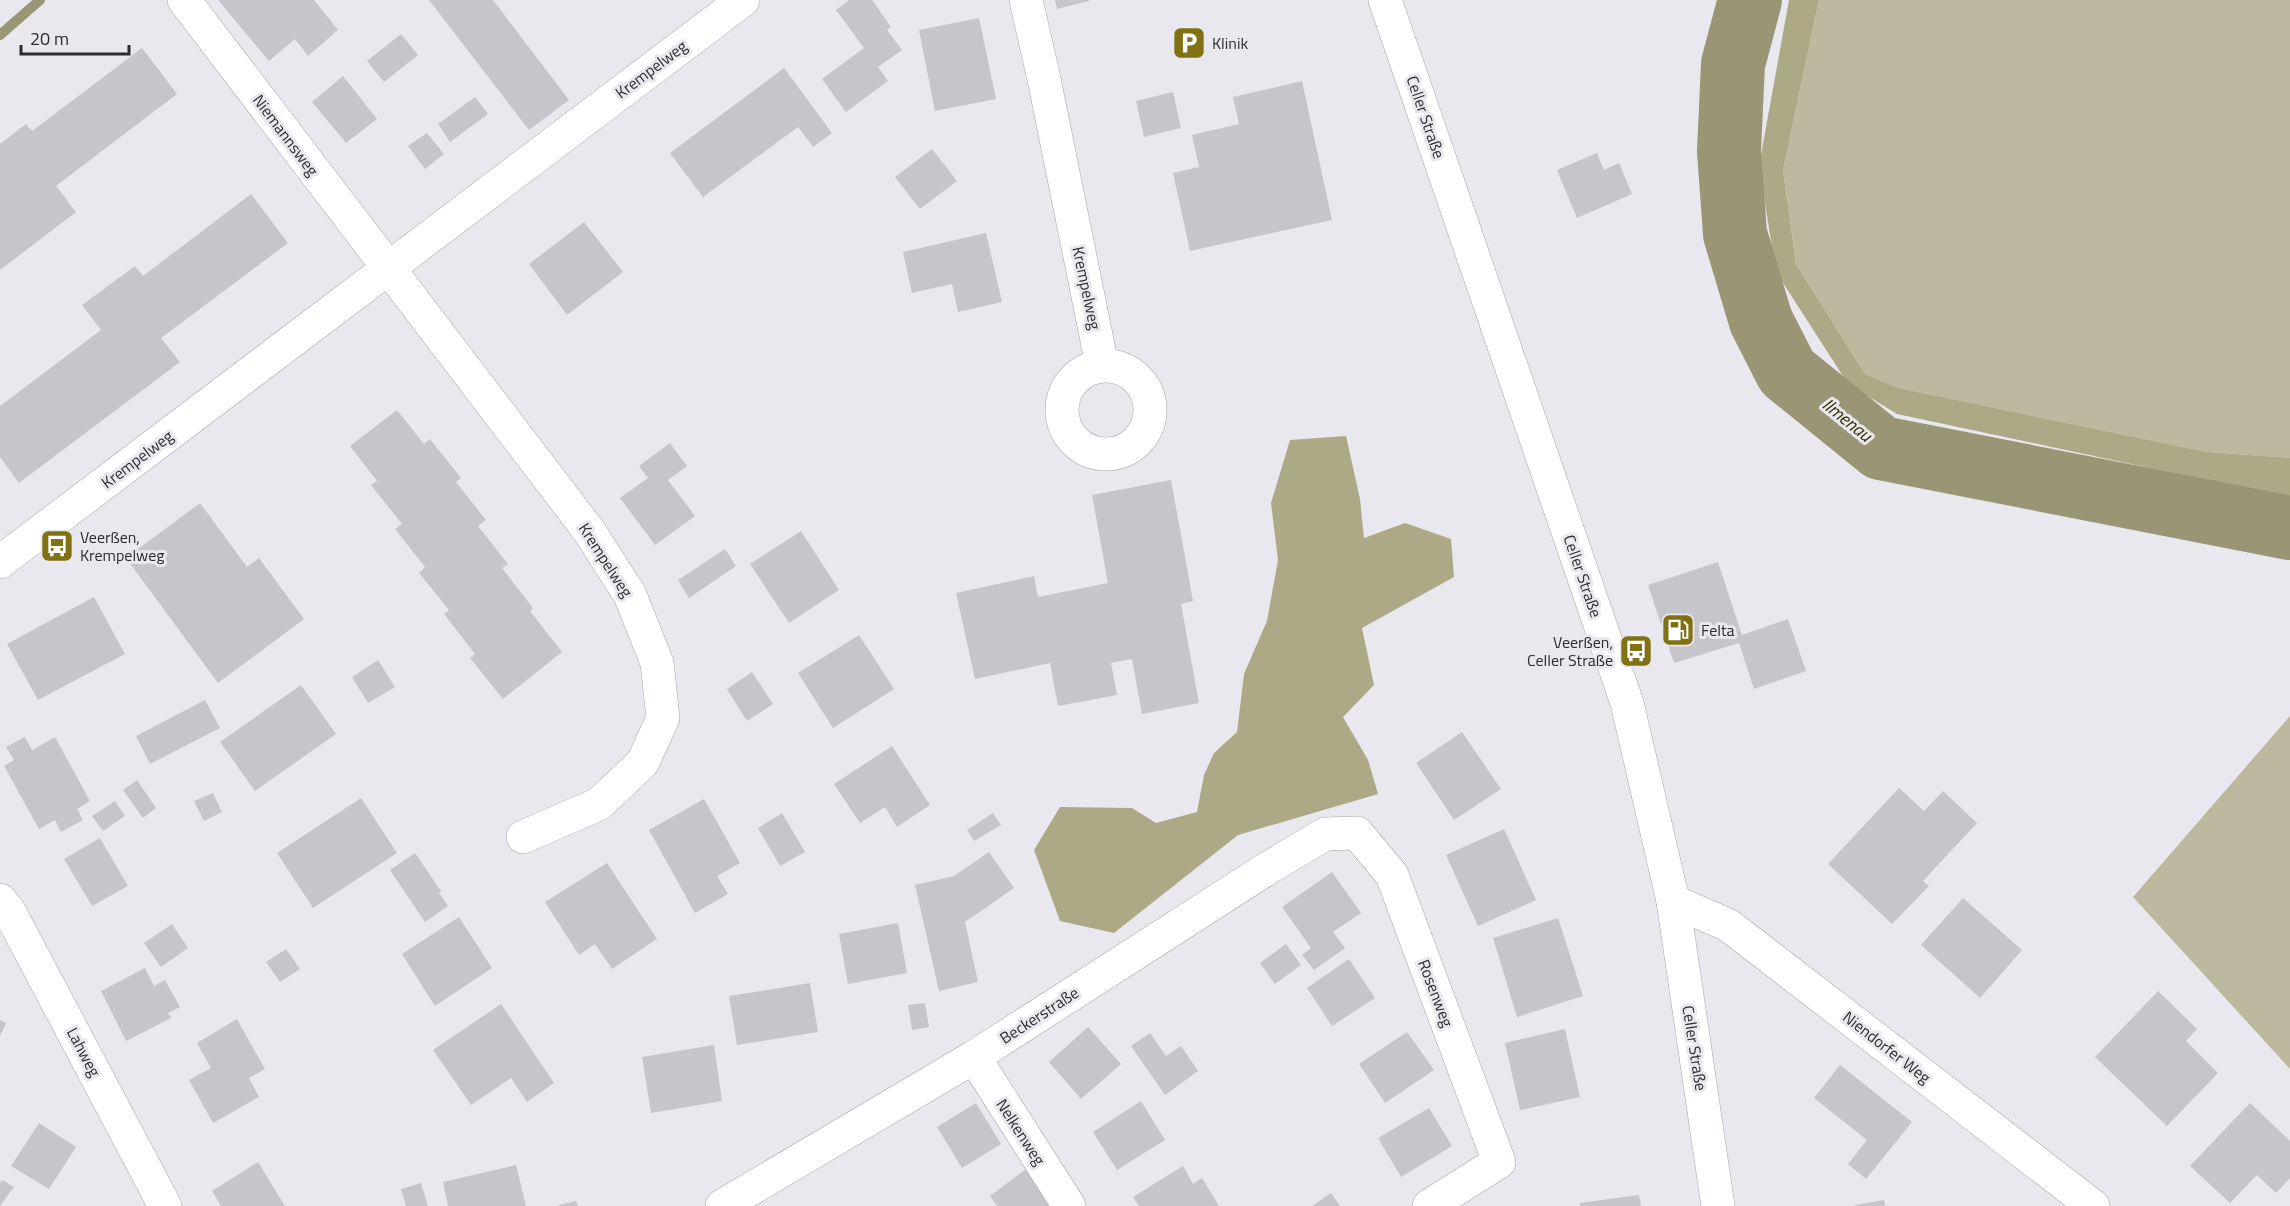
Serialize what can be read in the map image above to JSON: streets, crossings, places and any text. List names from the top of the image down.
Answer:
{
  "streets": {
    "street": [
      "Krempelweg",
      "Celler Straße",
      "Niemannsweg",
      "Rosenweg",
      "Beckerstraße",
      "Niendorfer Weg",
      "Lahweg",
      "Nelkenweg"
    ]
  },
  "crossings": [
    ["Krempelweg", "Niemannsweg"],
    ["Celler Straße", "Niendorfer Weg"],
    ["Rosenweg", "Beckerstraße"],
    ["Beckerstraße", "Nelkenweg"]
  ],
  "water": ["Ilmenau"],
  "places": {
    "parking": ["Klinik"],
    "bus stop": ["Veerßen, Krempelweg", "Veerßen, Celler Straße"],
    "fuel station": ["Felta"]
  },
  "scale_bar": "20 m"
}
